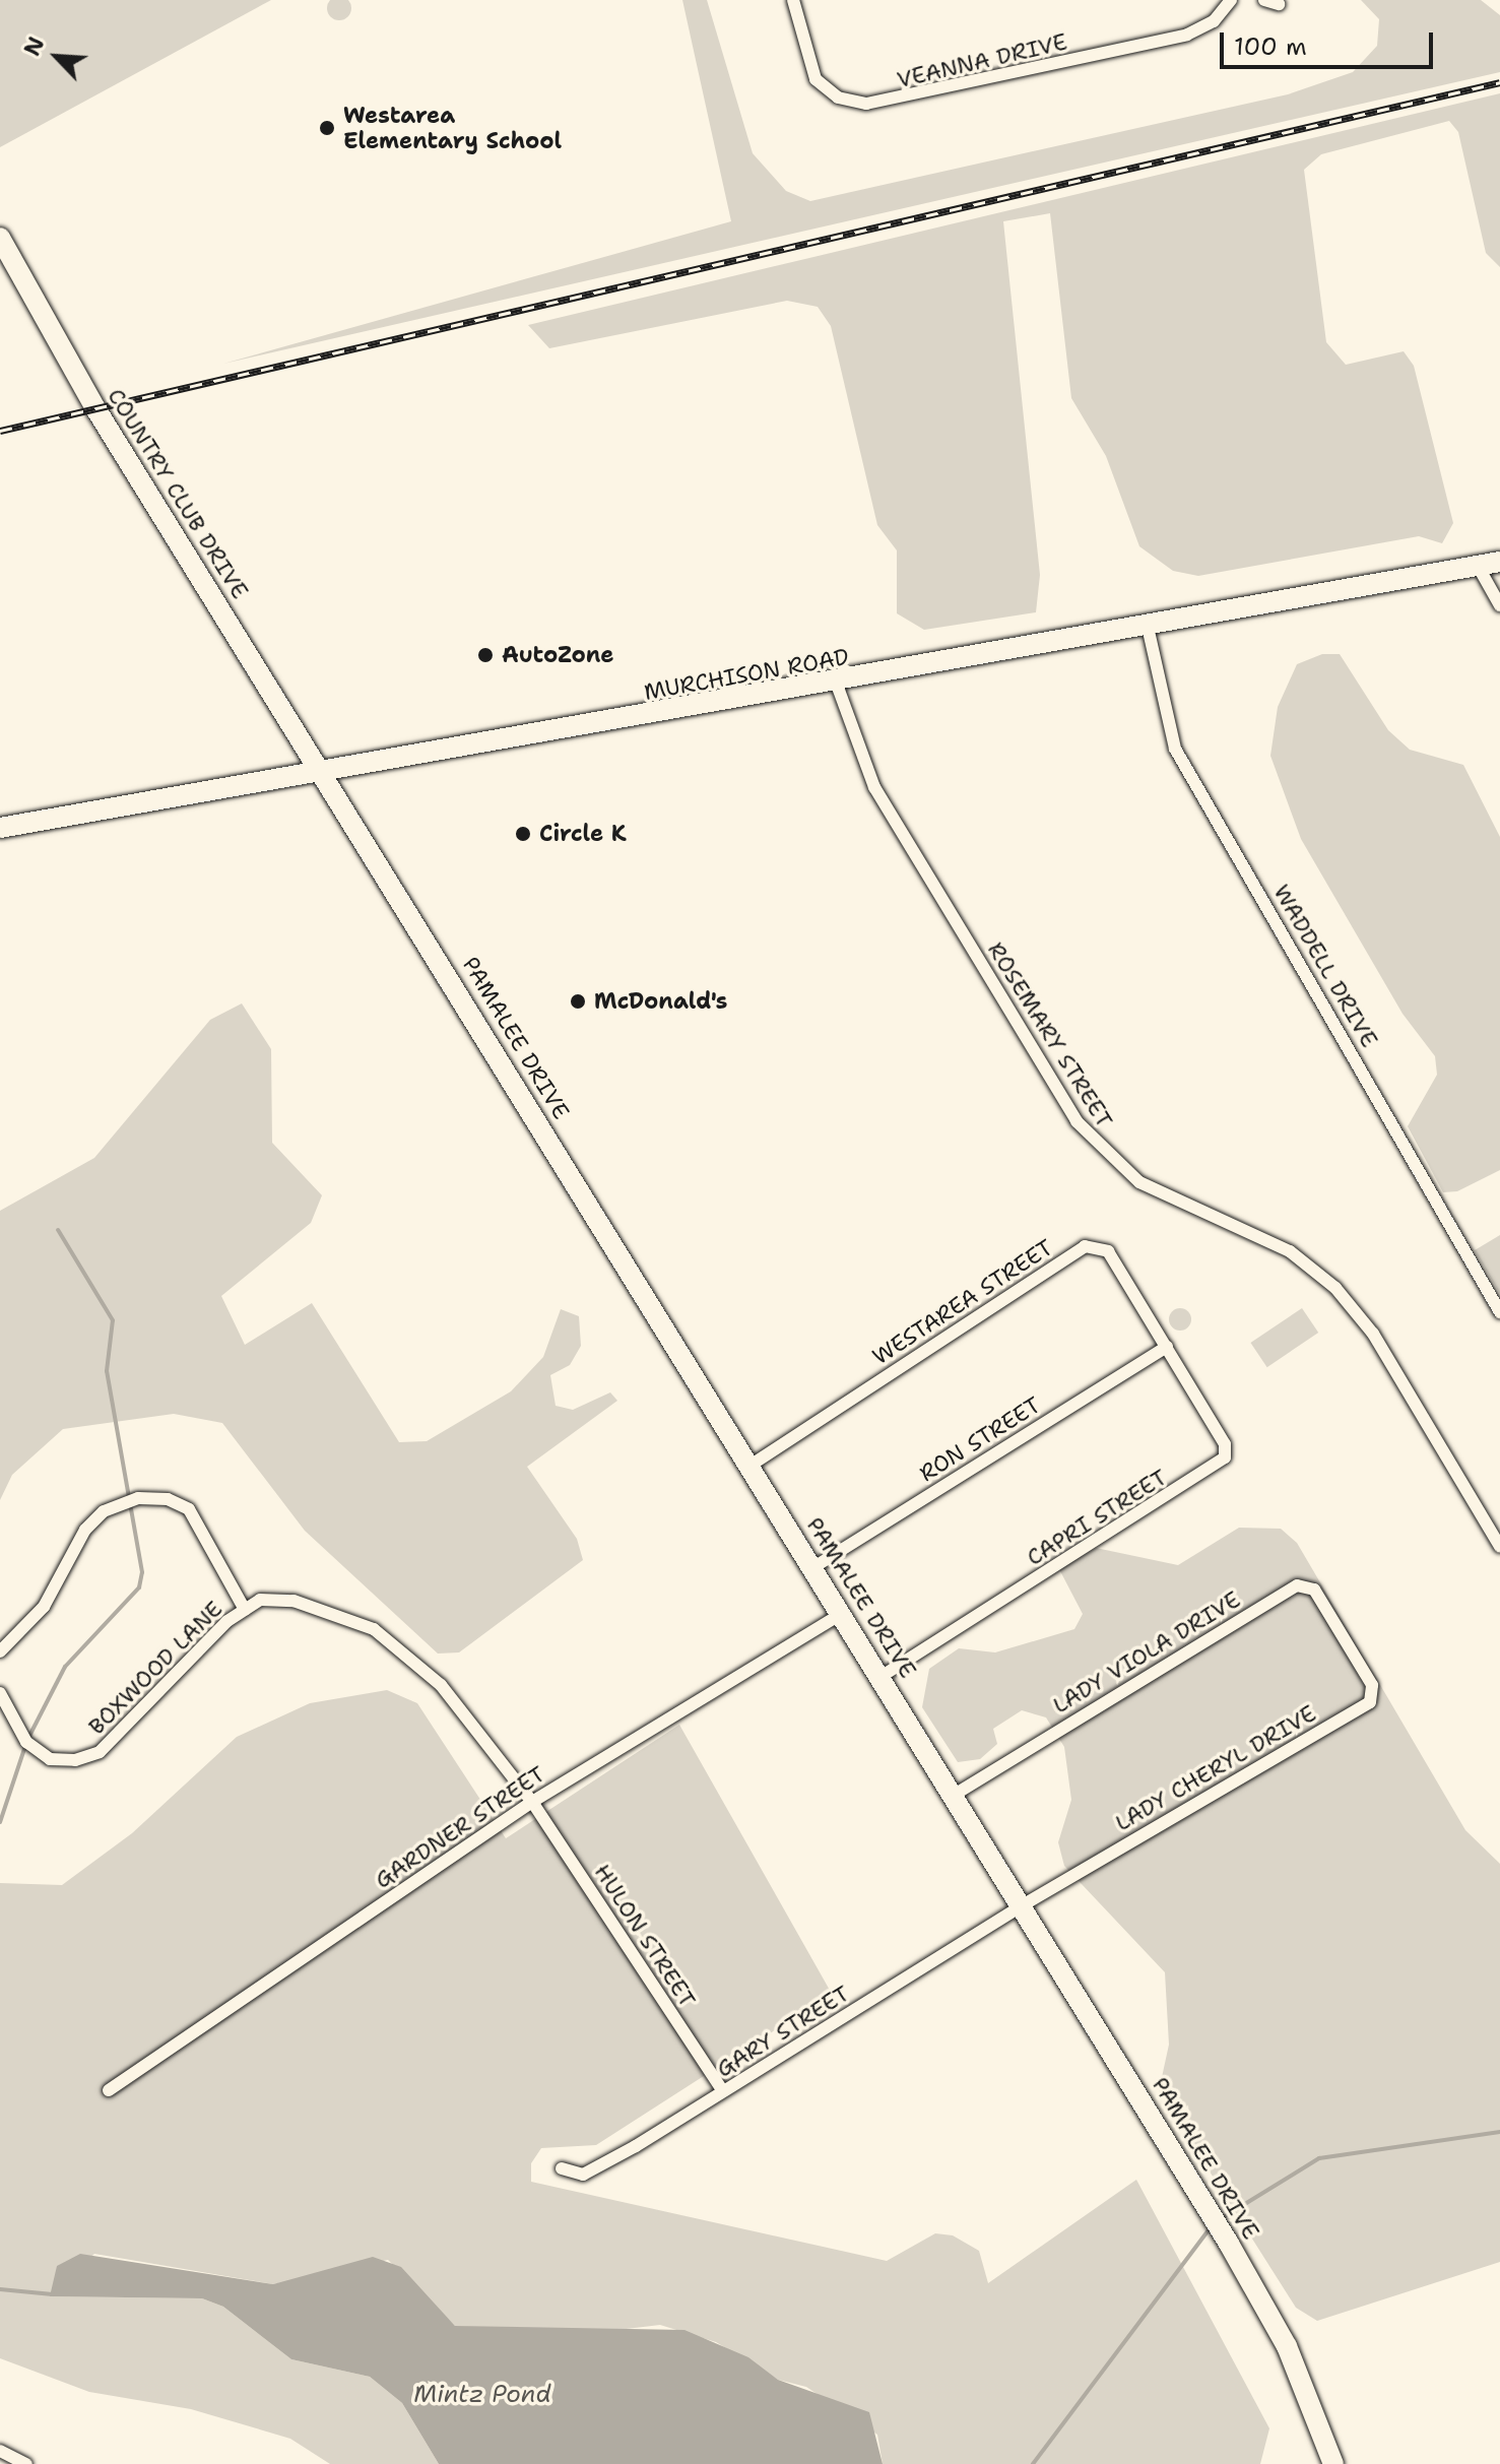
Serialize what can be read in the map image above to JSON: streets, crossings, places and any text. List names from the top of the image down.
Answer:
{
  "streets": {
    "main road": ["COUNTRY CLUB DRIVE", "MURCHISON ROAD", "PAMALEE DRIVE"],
    "street": [
      "VEANNA DRIVE",
      "WADDELL DRIVE",
      "ROSEMARY STREET",
      "WESTAREA STREET",
      "RON STREET",
      "CAPRI STREET",
      "LADY VIOLA DRIVE",
      "BOXWOOD LANE",
      "LADY CHERYL DRIVE",
      "GARDNER STREET",
      "HULON STREET",
      "GARY STREET"
    ]
  },
  "crossings": [
    ["COUNTRY CLUB DRIVE", "MURCHISON ROAD"],
    ["COUNTRY CLUB DRIVE", "PAMALEE DRIVE"],
    ["MURCHISON ROAD", "WADDELL DRIVE"],
    ["MURCHISON ROAD", "ROSEMARY STREET"],
    ["MURCHISON ROAD", "PAMALEE DRIVE"],
    ["PAMALEE DRIVE", "WESTAREA STREET"],
    ["PAMALEE DRIVE", "RON STREET"],
    ["PAMALEE DRIVE", "CAPRI STREET"],
    ["PAMALEE DRIVE", "LADY VIOLA DRIVE"],
    ["PAMALEE DRIVE", "LADY CHERYL DRIVE"],
    ["PAMALEE DRIVE", "GARDNER STREET"],
    ["PAMALEE DRIVE", "GARY STREET"],
    ["WESTAREA STREET", "RON STREET"],
    ["WESTAREA STREET", "CAPRI STREET"],
    ["RON STREET", "CAPRI STREET"],
    ["LADY VIOLA DRIVE", "LADY CHERYL DRIVE"],
    ["BOXWOOD LANE", "GARDNER STREET"],
    ["BOXWOOD LANE", "HULON STREET"],
    ["LADY CHERYL DRIVE", "GARY STREET"],
    ["GARDNER STREET", "HULON STREET"],
    ["HULON STREET", "GARY STREET"]
  ],
  "water": ["Mintz Pond"],
  "places": [
    "Westarea Elementary School",
    "AutoZone",
    "Circle K",
    "McDonald's"
  ],
  "scale_bar": "100 m",
  "north": "top left"
}
